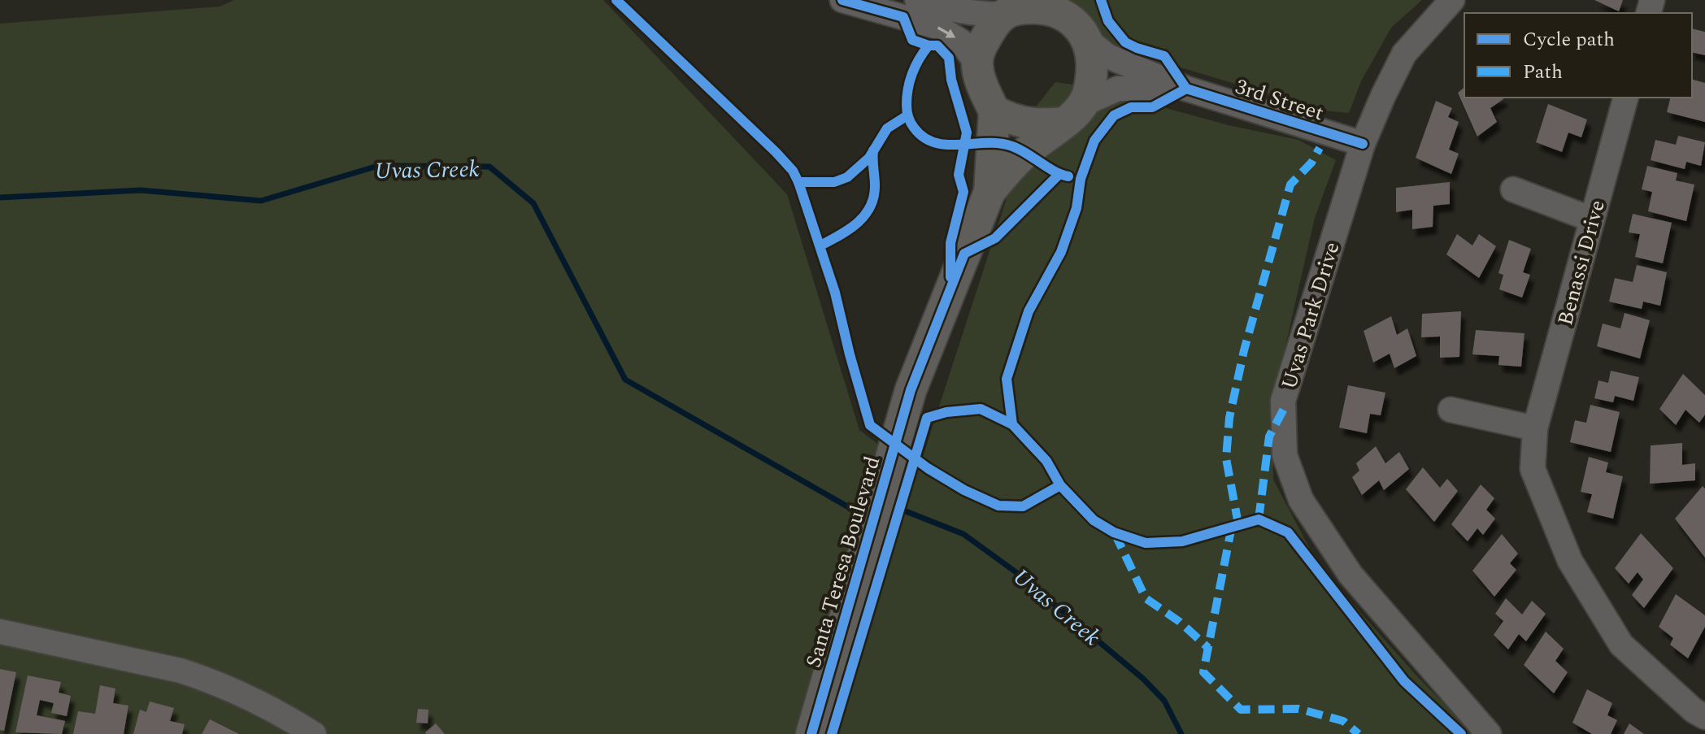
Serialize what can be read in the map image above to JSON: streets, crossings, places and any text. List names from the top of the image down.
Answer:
{
  "streets": {
    "main road": ["Santa Teresa Boulevard"],
    "street": ["3rd Street", "Benassi Drive", "Uvas Park Drive"]
  },
  "crossings": [
    ["3rd Street", "Uvas Park Drive"],
    ["3rd Street", "Santa Teresa Boulevard"]
  ],
  "water": ["Uvas Creek"],
  "legend": ["Cycle path", "Path"]
}
